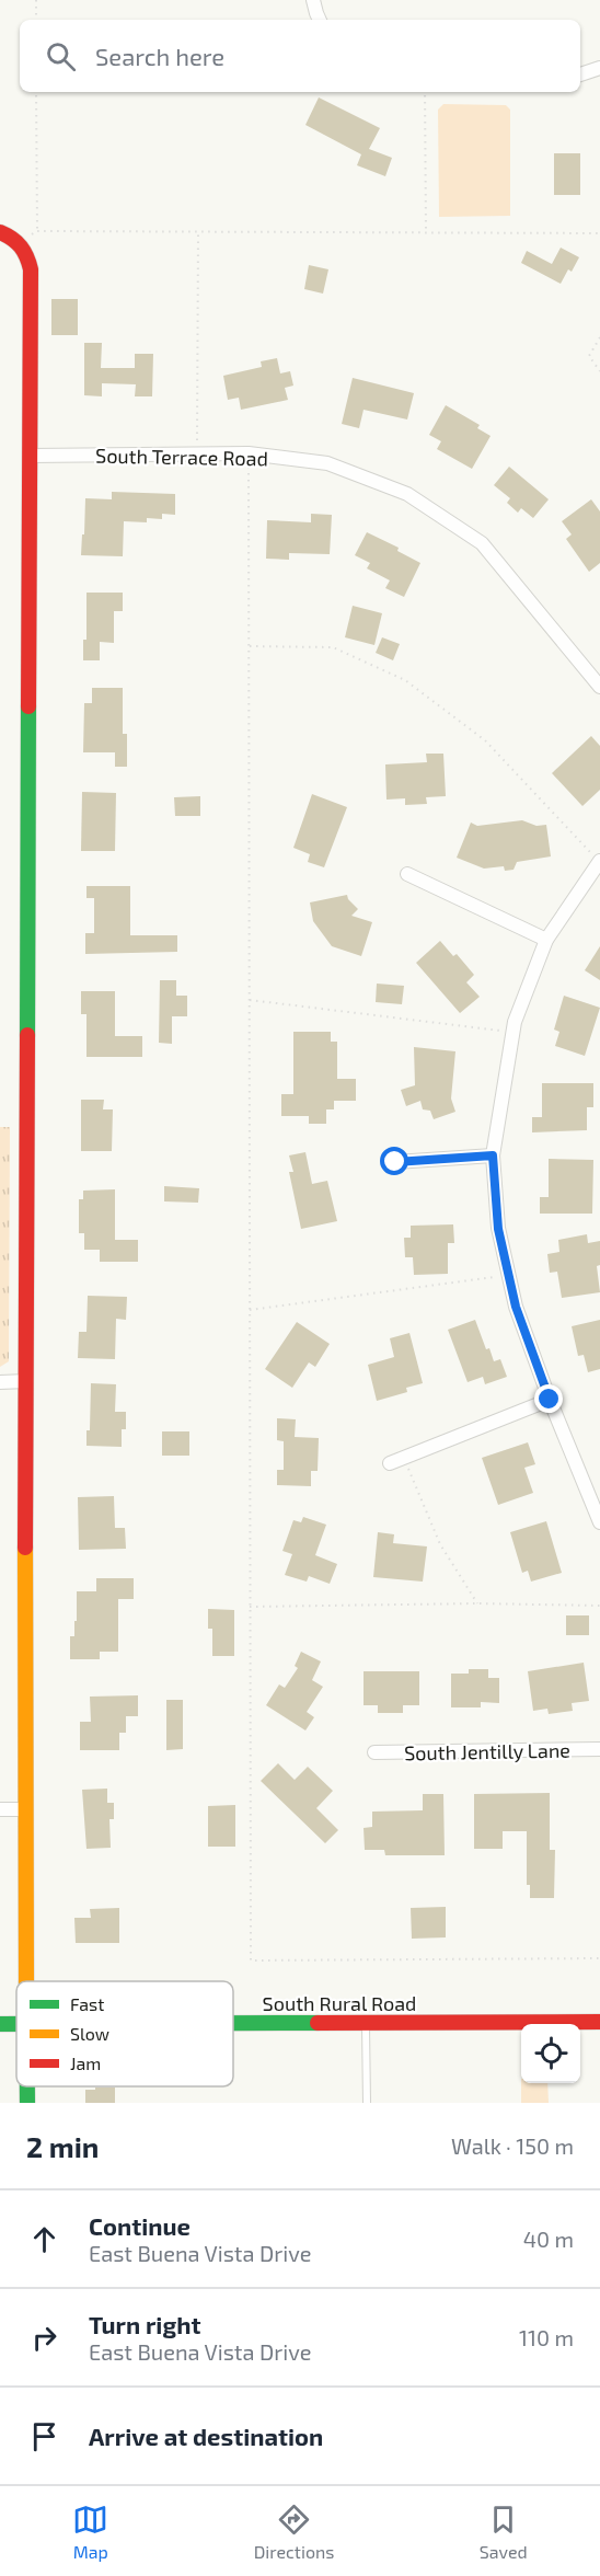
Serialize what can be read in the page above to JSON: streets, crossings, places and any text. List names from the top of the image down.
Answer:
{
  "streets": {
    "street": ["South Terrace Road", "South Jentilly Lane", "South Rural Road"]
  },
  "legend": ["Fast", "Slow", "Jam"],
  "page": {
    "search": "Search here",
    "heading": ["2 min", "Walk · 150 m"],
    "list": [
      ["Continue", "East Buena Vista Drive", "40 m"],
      ["Turn right", "East Buena Vista Drive", "110 m"],
      "Arrive at destination"
    ],
    "nav": ["Map", "Directions", "Saved"]
  }
}
